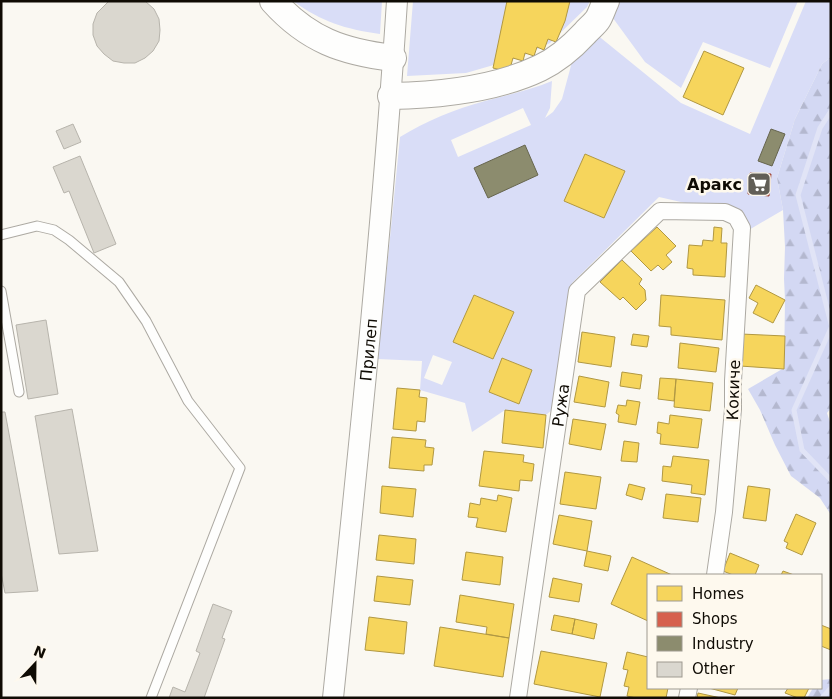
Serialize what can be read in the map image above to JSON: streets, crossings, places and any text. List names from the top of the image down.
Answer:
{
  "streets": {
    "street": ["Прилеп", "Кокиче", "Ружа"]
  },
  "crossings": [
    ["Кокиче", "Ружа"]
  ],
  "places": {
    "supermarket": ["Аракс"]
  },
  "legend": [
    "Homes",
    "Shops",
    "Industry",
    "Other"
  ],
  "north": "top"
}
